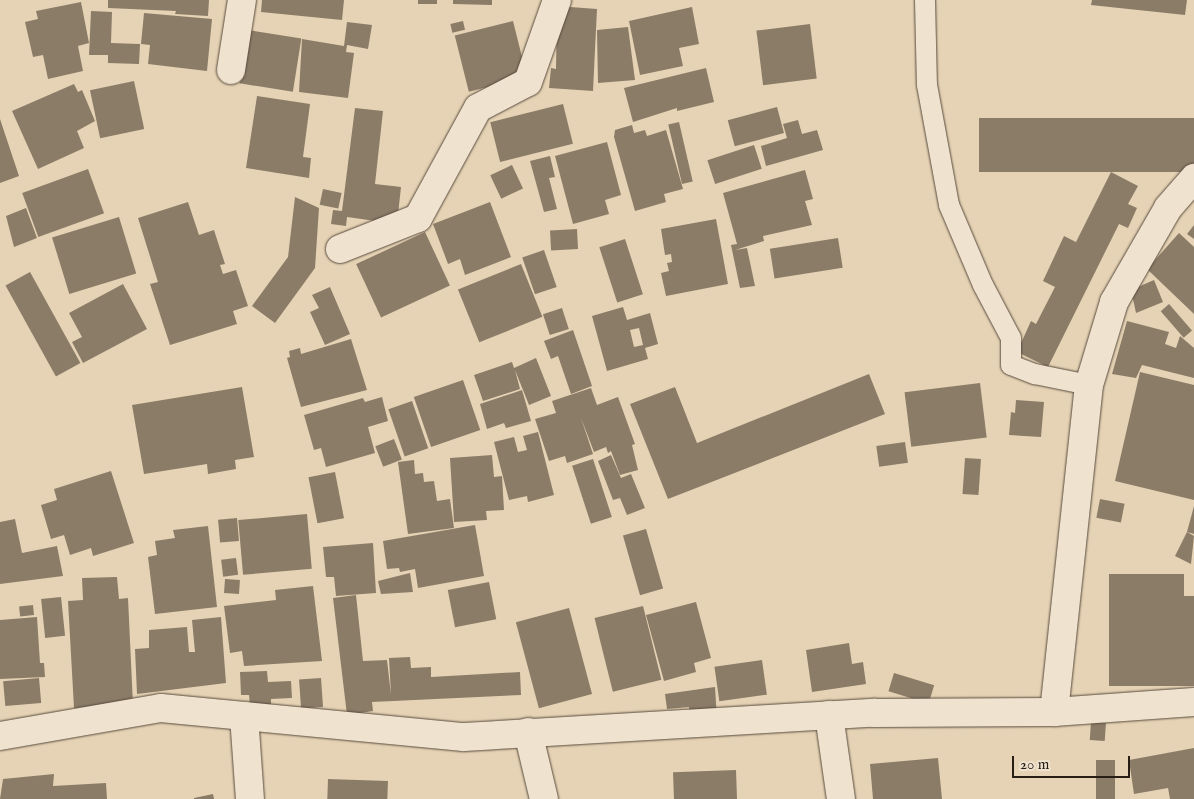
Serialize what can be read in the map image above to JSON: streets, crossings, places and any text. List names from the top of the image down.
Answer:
{
  "scale_bar": "20 m"
}
